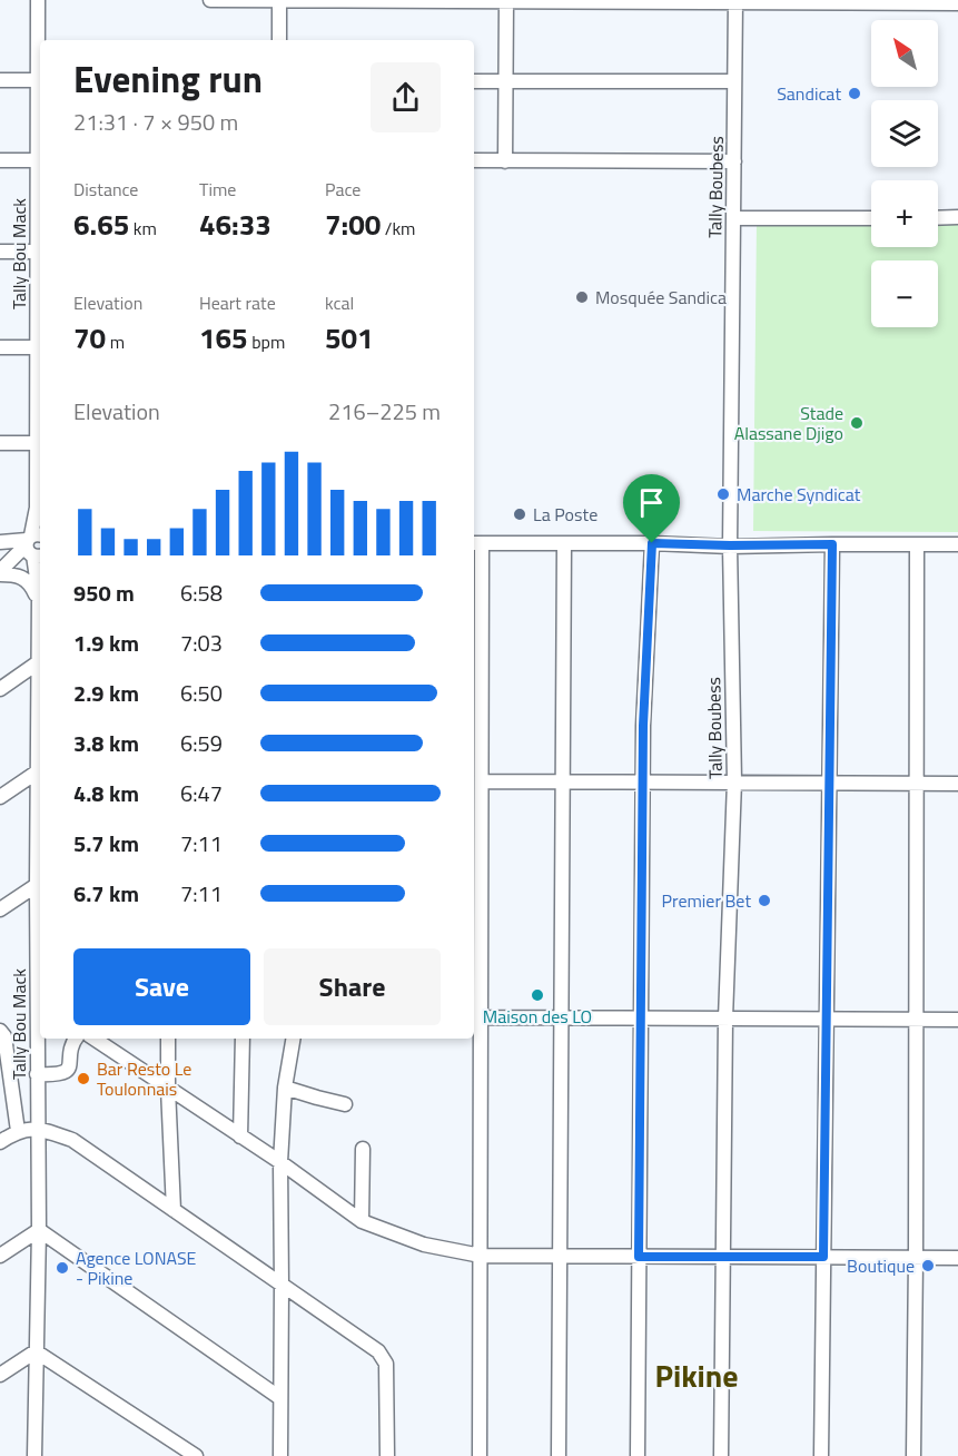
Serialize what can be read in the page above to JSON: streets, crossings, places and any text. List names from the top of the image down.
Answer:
{
  "streets": {
    "street": ["Tally Boubess", "Tally Bou Mack"]
  },
  "districts": ["Pikine"],
  "places": [
    "Sandicat",
    "Mosquée Sandica",
    "Stade Alassane Djigo",
    "Marche Syndicat",
    "La Poste",
    "Premier Bet",
    "Maison des LO",
    "Bar Resto Le Toulonnais",
    "Boutique",
    "Agence LONASE - Pikine"
  ],
  "north": "top left",
  "page": {
    "map_buttons": ["+", "−"],
    "heading": ["Evening run", "21:31 · 7 × 950 m"],
    "stats": [
      ["Distance", "6.65 km"],
      ["Time", "46:33"],
      ["Pace", "7:00 /km"],
      ["Elevation", "70 m"],
      ["Heart rate", "165 bpm"],
      ["kcal", "501"]
    ],
    "chart": ["Elevation", "216–225 m"],
    "list": [
      {
        "name": "950 m",
        "note": "6:58"
      },
      {
        "name": "1.9 km",
        "note": "7:03"
      },
      {
        "name": "2.9 km",
        "note": "6:50"
      },
      {
        "name": "3.8 km",
        "note": "6:59"
      },
      {
        "name": "4.8 km",
        "note": "6:47"
      },
      {
        "name": "5.7 km",
        "note": "7:11"
      },
      {
        "name": "6.7 km",
        "note": "7:11"
      }
    ],
    "buttons": ["Save", "Share"]
  }
}
